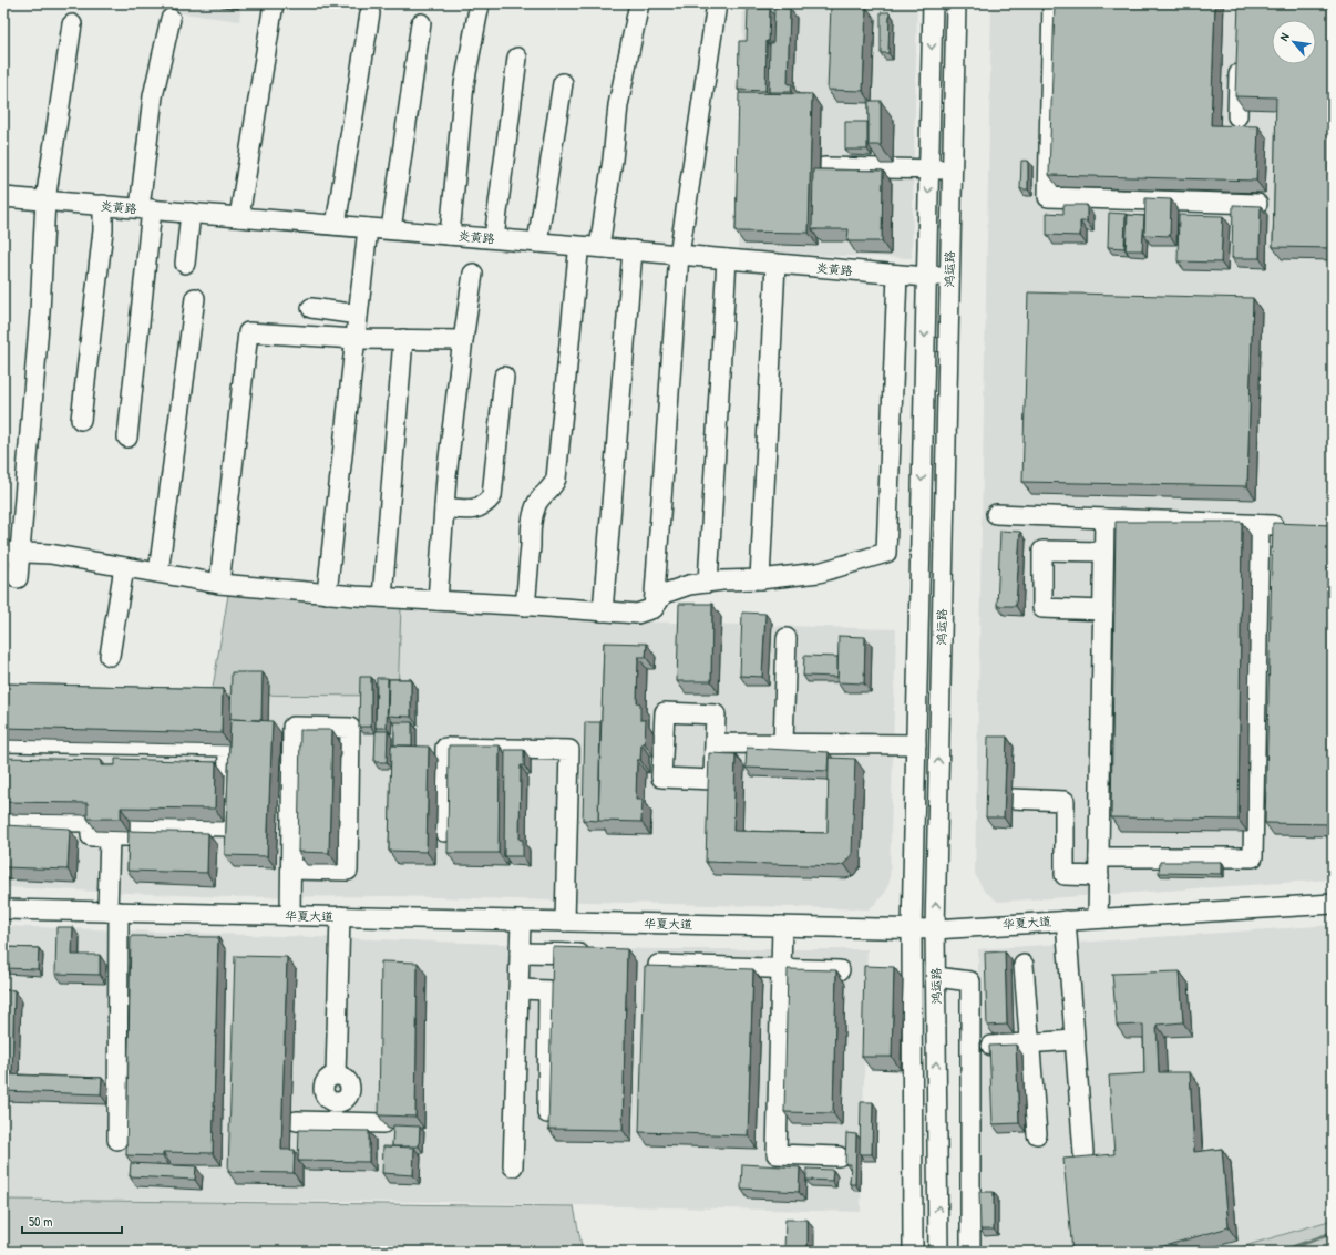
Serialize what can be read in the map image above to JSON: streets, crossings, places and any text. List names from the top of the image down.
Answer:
{
  "streets": {
    "street": ["炎黄路", "鸿运路", "华夏大道"]
  },
  "crossings": [
    ["炎黄路", "鸿运路"],
    ["鸿运路", "华夏大道"]
  ],
  "scale_bar": "50 m",
  "north": "top left"
}
